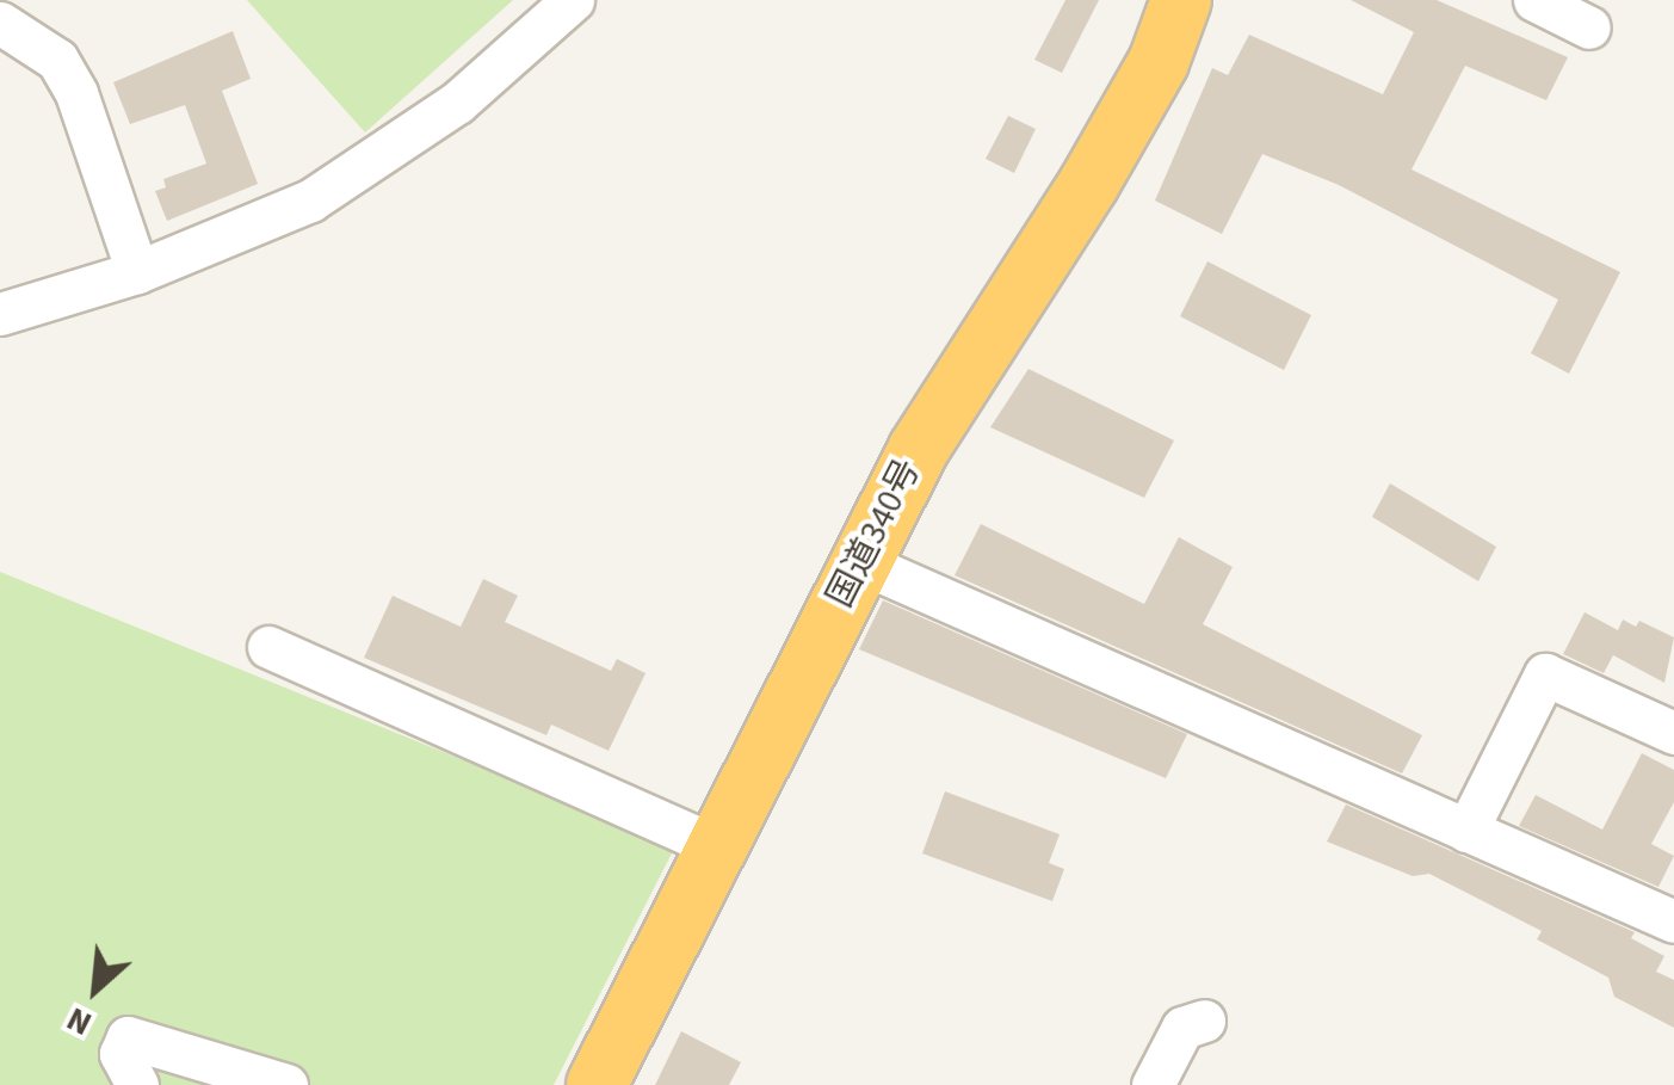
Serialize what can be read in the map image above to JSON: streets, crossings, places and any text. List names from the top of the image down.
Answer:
{
  "streets": {
    "highway": ["国道340号"]
  },
  "north": "bottom left"
}
